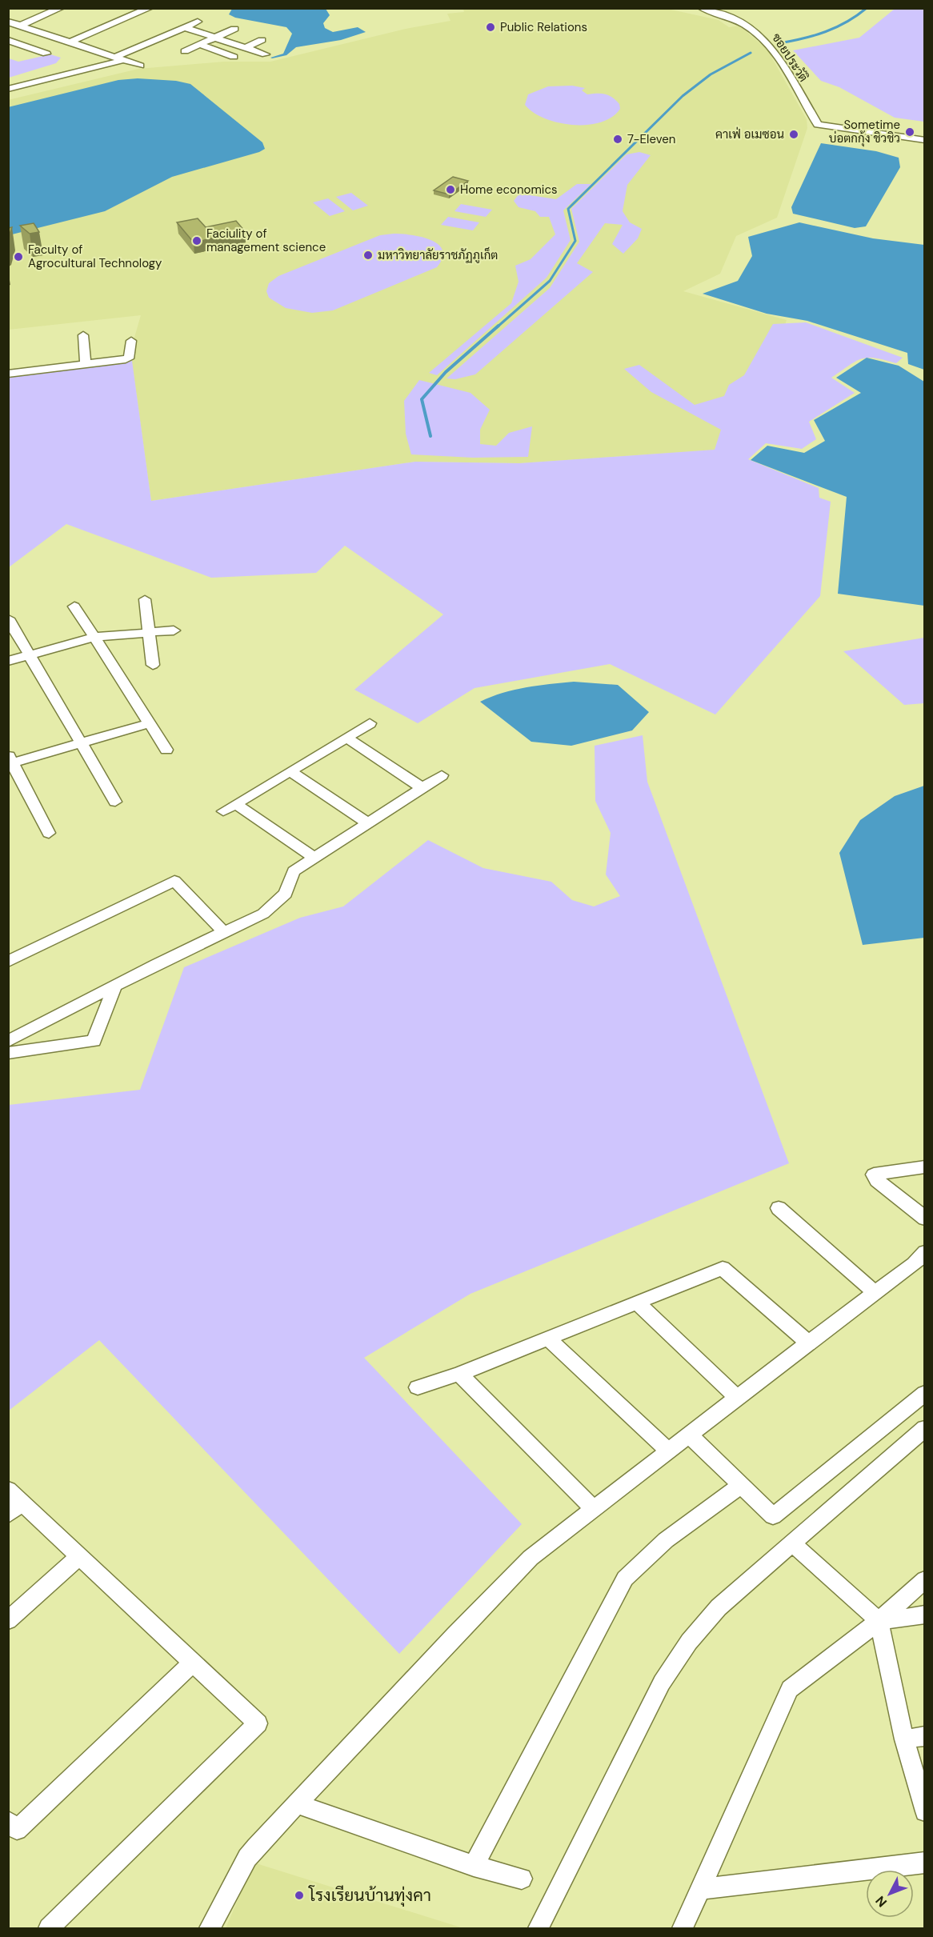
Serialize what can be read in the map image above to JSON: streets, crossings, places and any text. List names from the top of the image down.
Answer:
{
  "streets": {
    "street": ["ซอยประวัติ"]
  },
  "places": [
    "Public Relations",
    "Sometime บ่อตกกุ้ง ชิวชิว",
    "คาเฟ่ อเมซอน",
    "7-Eleven",
    "Home economics",
    "Faciulity of management science",
    "มหาวิทยาลัยราชภัฏภูเก็ต",
    "Faculty of Agrocultural Technology",
    "โรงเรียนบ้านทุ่งคา"
  ],
  "north": "bottom left"
}
